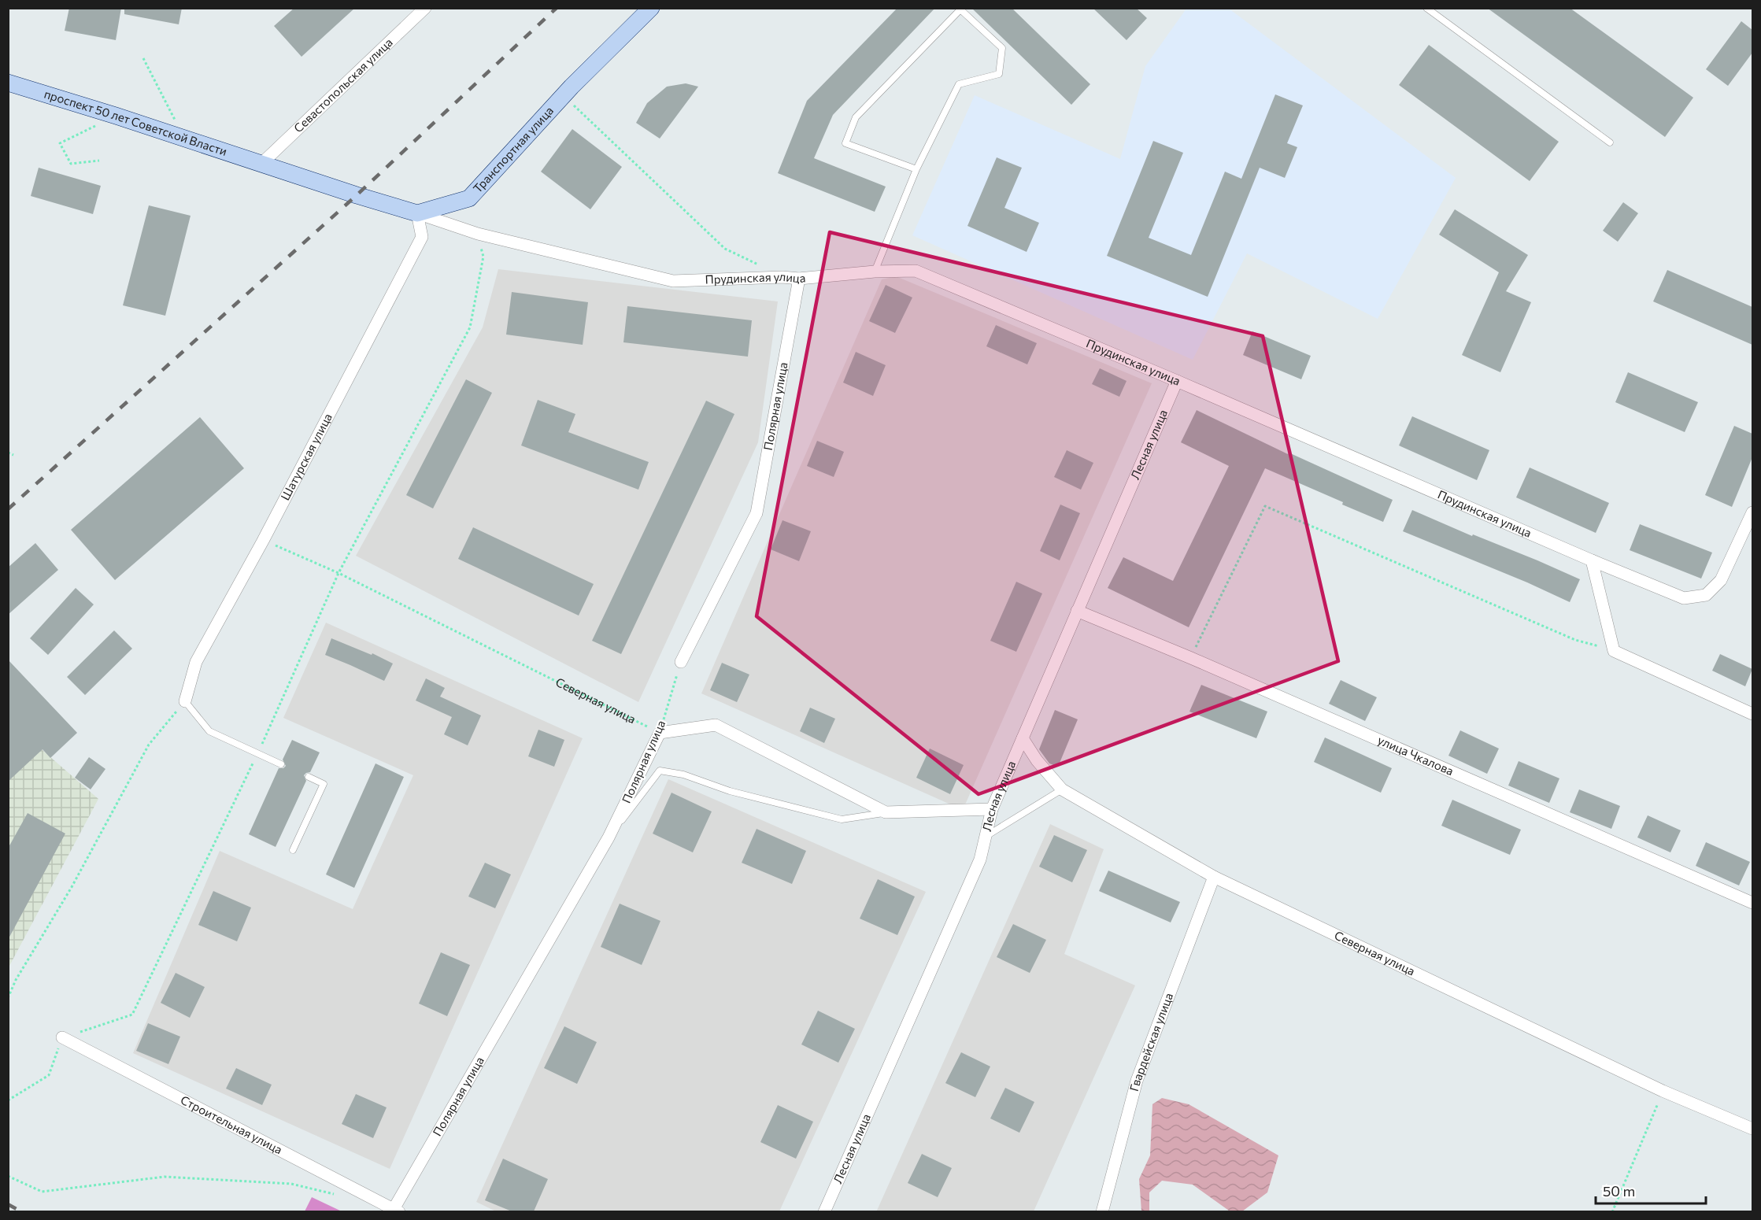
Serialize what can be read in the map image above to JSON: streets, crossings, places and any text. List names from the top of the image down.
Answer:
{
  "streets": {
    "street": [
      "Севастопольская улица",
      "проспект 50 лет Советской Власти",
      "Транспортная улица",
      "Прудинская улица",
      "Полярная улица",
      "Лесная улица",
      "Шатурская улица",
      "Северная улица",
      "улица Чкалова",
      "Гвардейская улица",
      "Строительная улица"
    ]
  },
  "crossings": [
    ["Севастопольская улица", "проспект 50 лет Советской Власти"],
    ["Транспортная улица", "Прудинская улица"],
    ["Транспортная улица", "Шатурская улица"],
    ["Прудинская улица", "Полярная улица"],
    ["Прудинская улица", "Лесная улица"],
    ["Прудинская улица", "Шатурская улица"],
    ["Полярная улица", "Северная улица"],
    ["Полярная улица", "Строительная улица"],
    ["Лесная улица", "Северная улица"],
    ["Лесная улица", "улица Чкалова"],
    ["Шатурская улица", "Северная улица"],
    ["Северная улица", "Гвардейская улица"]
  ],
  "scale_bar": "50 m"
}
